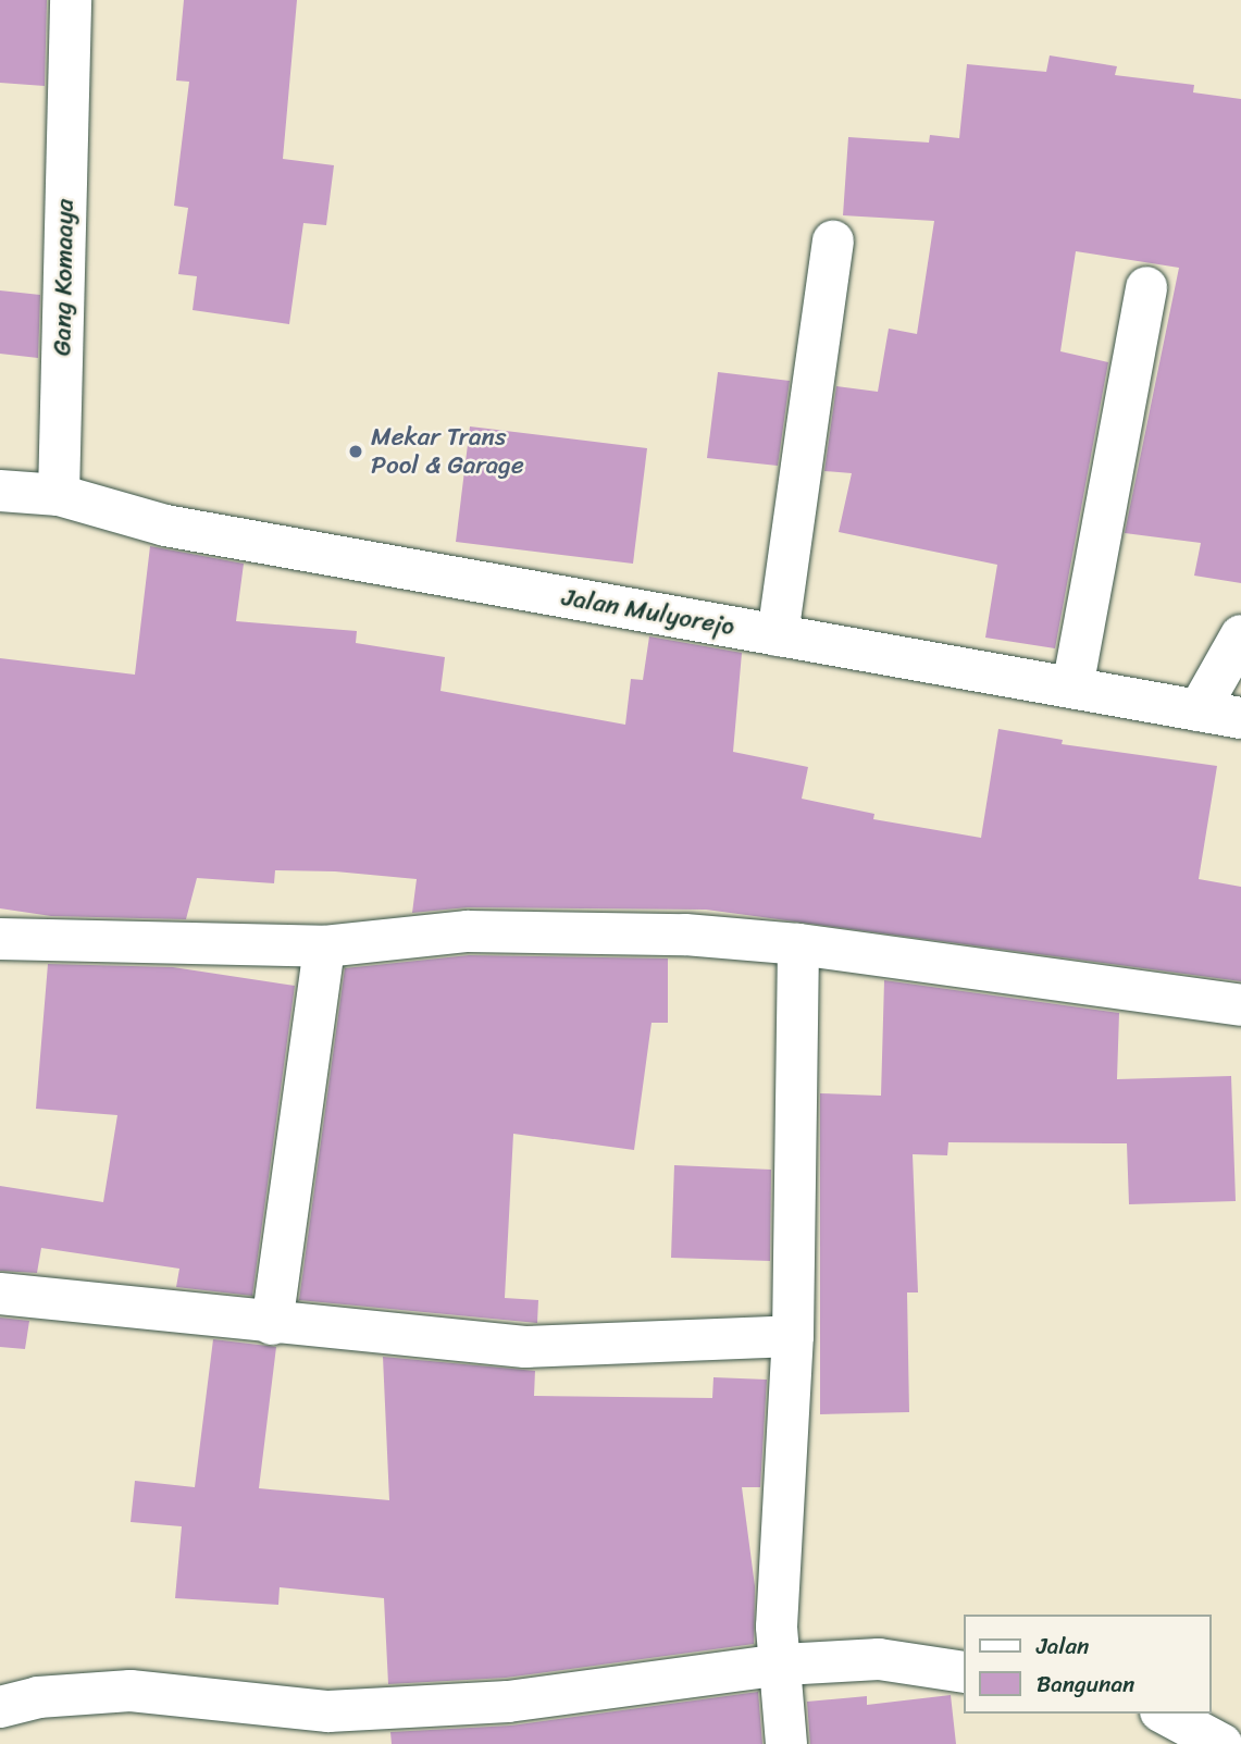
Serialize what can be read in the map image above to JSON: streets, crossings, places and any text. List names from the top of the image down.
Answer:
{
  "streets": {
    "street": ["Gang Komaaya", "Jalan Mulyorejo"]
  },
  "crossings": [
    ["Gang Komaaya", "Jalan Mulyorejo"]
  ],
  "places": ["Mekar Trans Pool & Garage"],
  "legend": ["Jalan", "Bangunan"]
}
